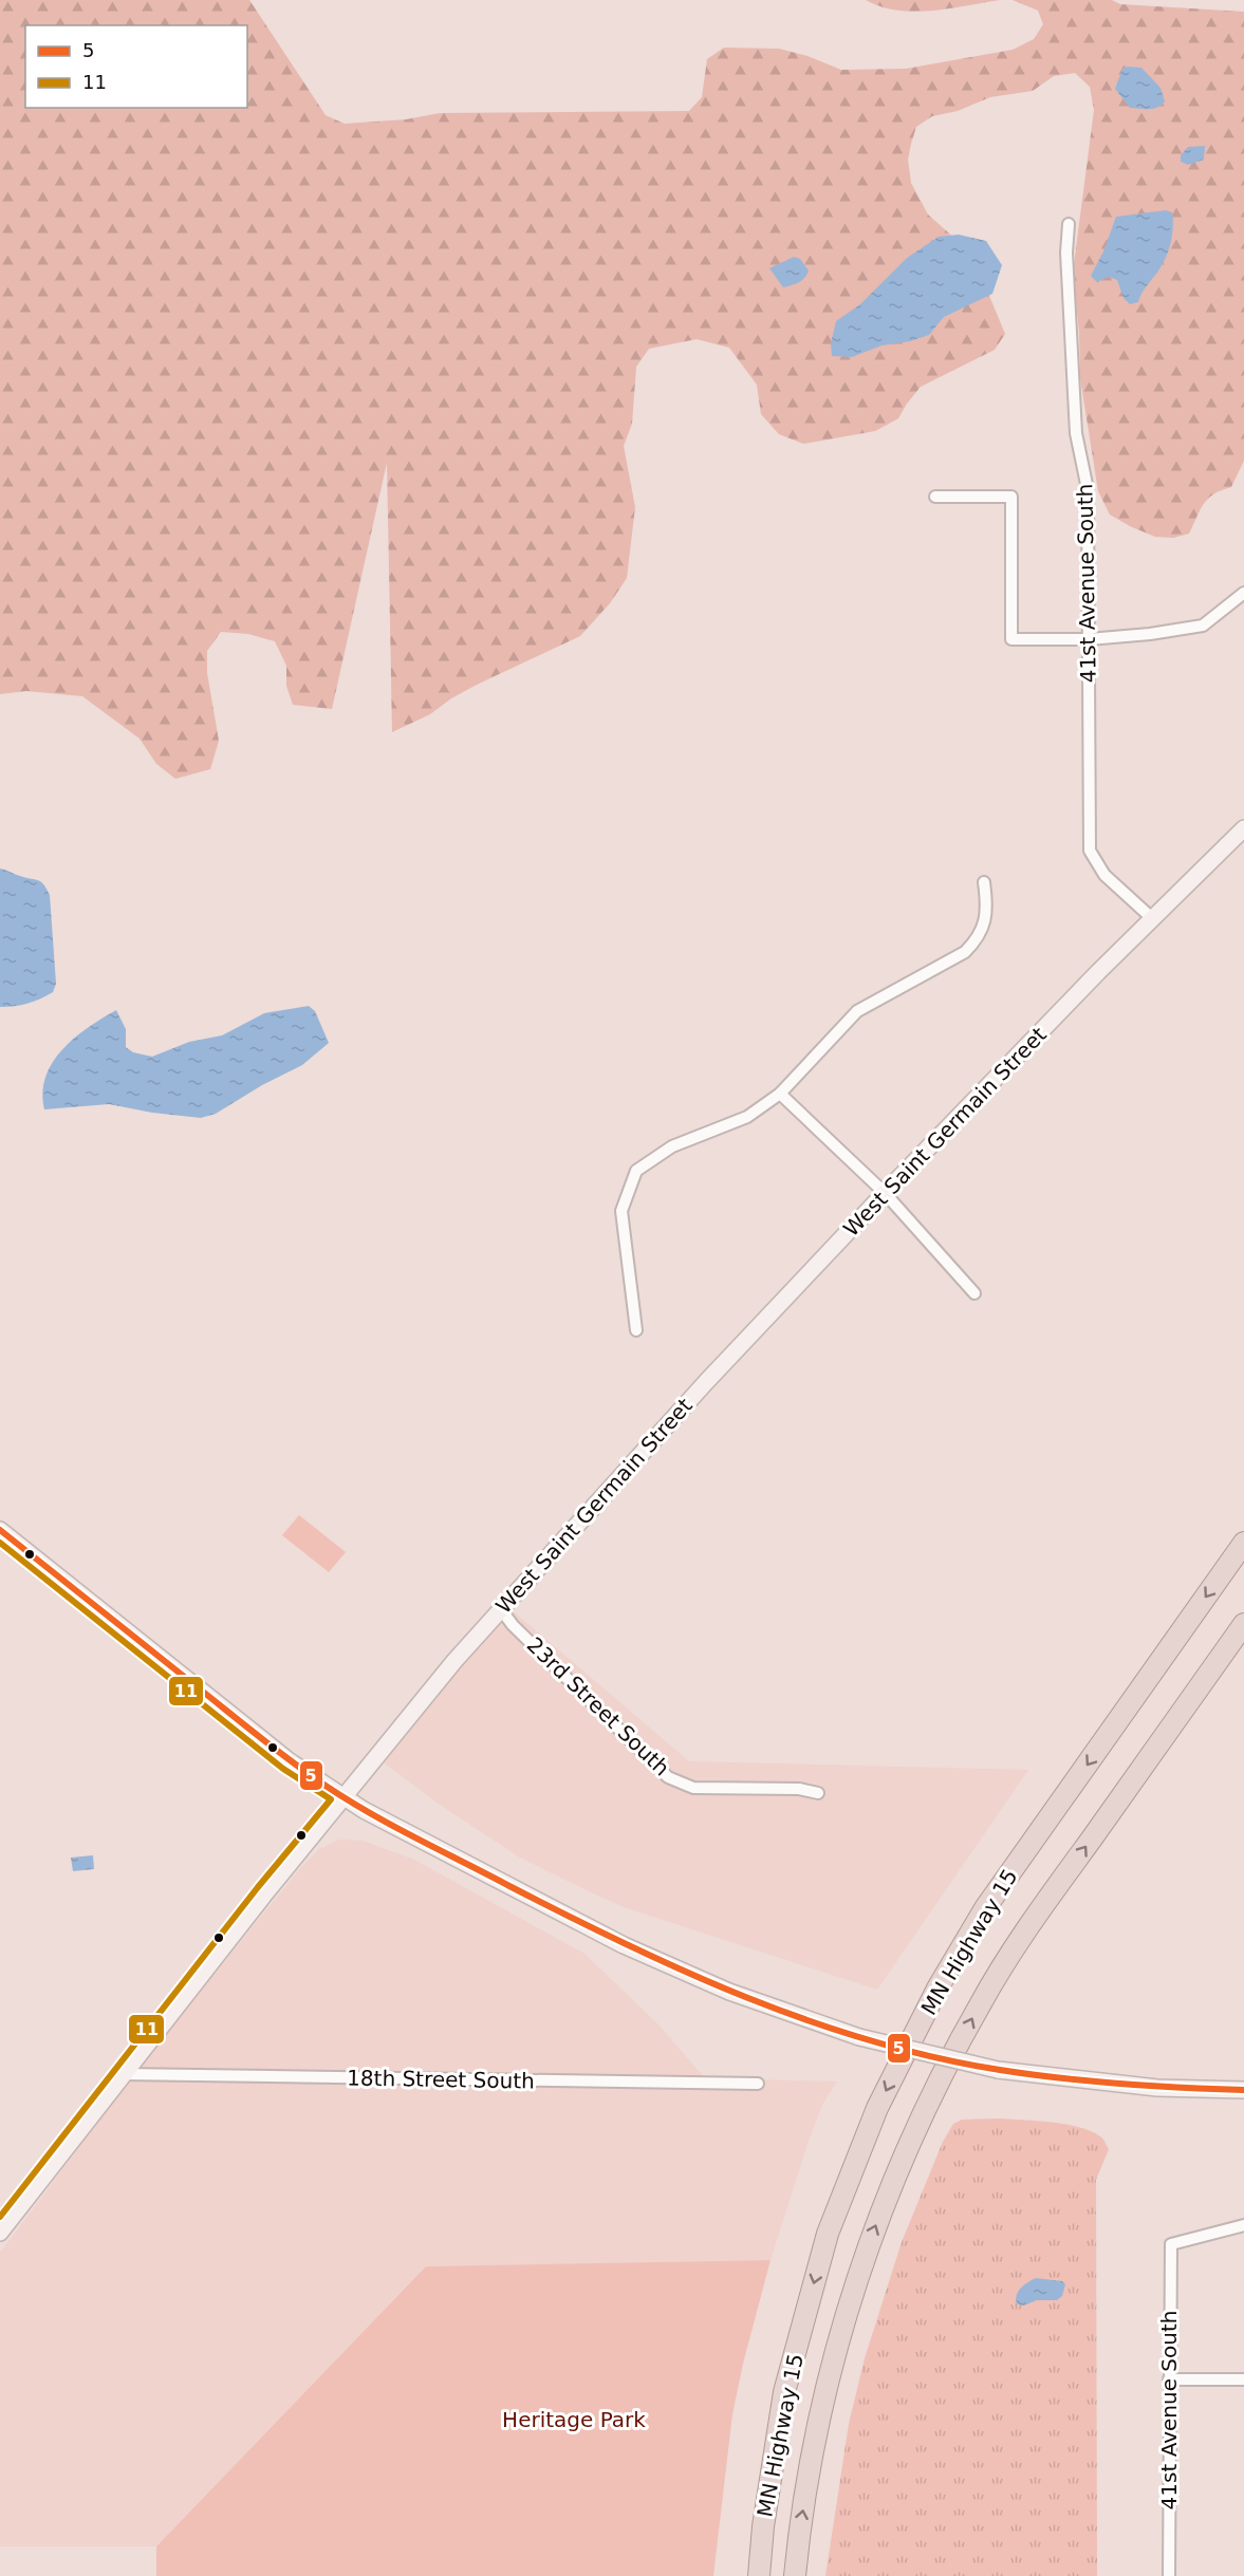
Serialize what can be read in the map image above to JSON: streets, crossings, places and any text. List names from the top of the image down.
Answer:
{
  "streets": {
    "highway": ["MN Highway 15"],
    "street": [
      "41st Avenue South",
      "West Saint Germain Street",
      "23rd Street South",
      "18th Street South"
    ]
  },
  "crossings": [
    ["41st Avenue South", "West Saint Germain Street"],
    ["West Saint Germain Street", "23rd Street South"],
    ["West Saint Germain Street", "18th Street South"]
  ],
  "parks": ["Heritage Park"],
  "lines": ["transit line 5", "transit line 11"],
  "legend": ["5", "11"]
}
